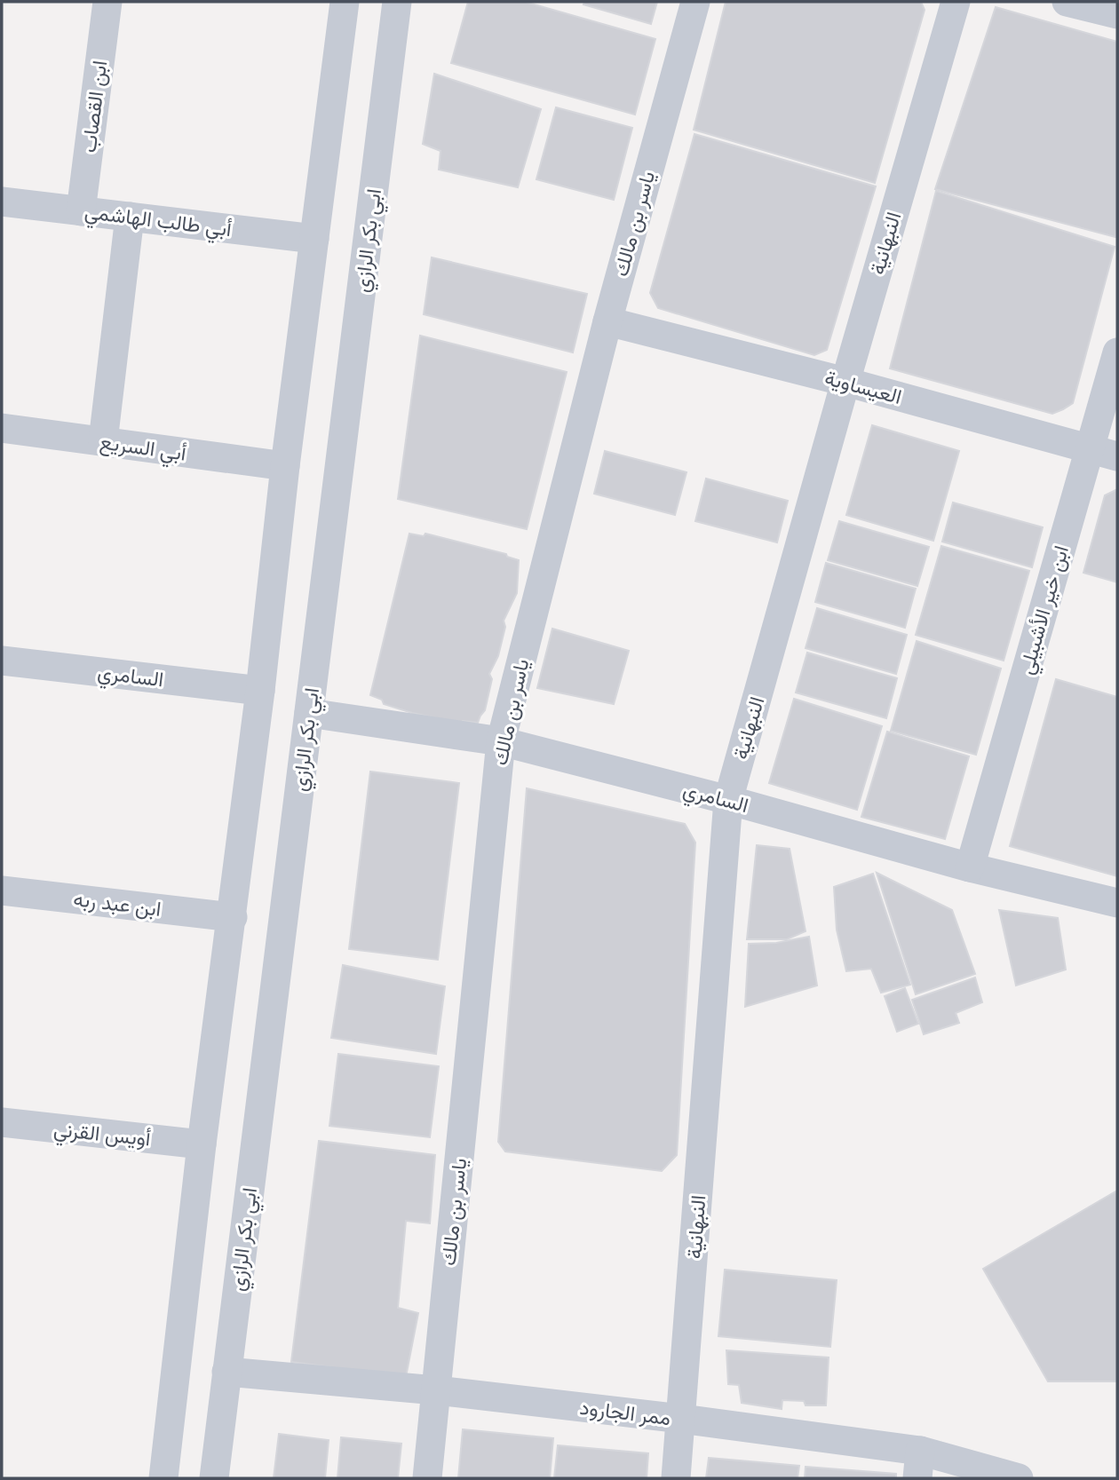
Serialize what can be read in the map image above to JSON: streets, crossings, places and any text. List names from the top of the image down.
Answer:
{
  "streets": {
    "street": [
      "ابن القصاب",
      "أبي طالب الهاشمي",
      "ياسر بن مالك",
      "ابي بكر الرازي",
      "النبهانية",
      "العيساوية",
      "أبي السريع",
      "ابن خير الأشبيلي",
      "السامري",
      "ابن عبد ربه",
      "أويس القرني",
      "ممر الجارود"
    ]
  },
  "crossings": [
    ["ابن القصاب", "أبي طالب الهاشمي"],
    ["ياسر بن مالك", "العيساوية"],
    ["ياسر بن مالك", "السامري"],
    ["ياسر بن مالك", "ممر الجارود"],
    ["ابي بكر الرازي", "السامري"],
    ["ابي بكر الرازي", "ممر الجارود"],
    ["النبهانية", "العيساوية"],
    ["النبهانية", "السامري"],
    ["النبهانية", "ممر الجارود"],
    ["العيساوية", "ابن خير الأشبيلي"],
    ["ابن خير الأشبيلي", "السامري"]
  ]
}
